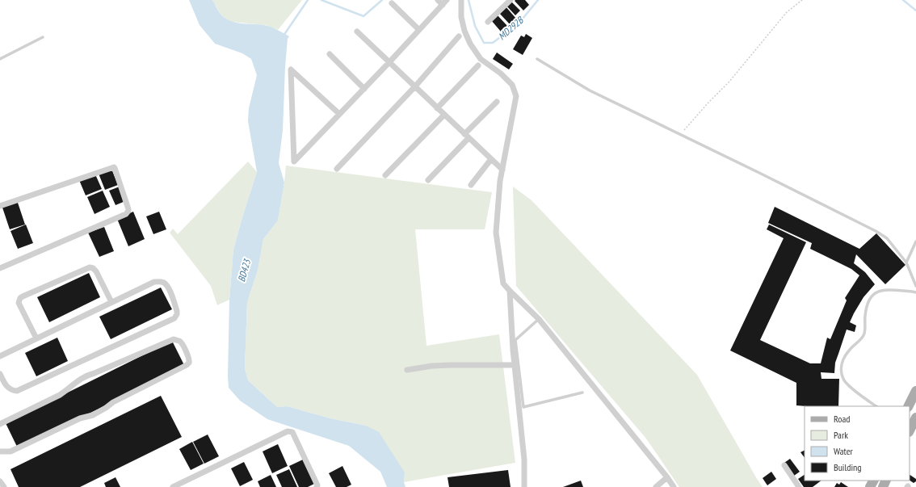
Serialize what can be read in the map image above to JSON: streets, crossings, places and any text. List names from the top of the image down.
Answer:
{
  "water": ["MD292B", "BD423"],
  "legend": [
    "Road",
    "Park",
    "Water",
    "Building"
  ]
}
